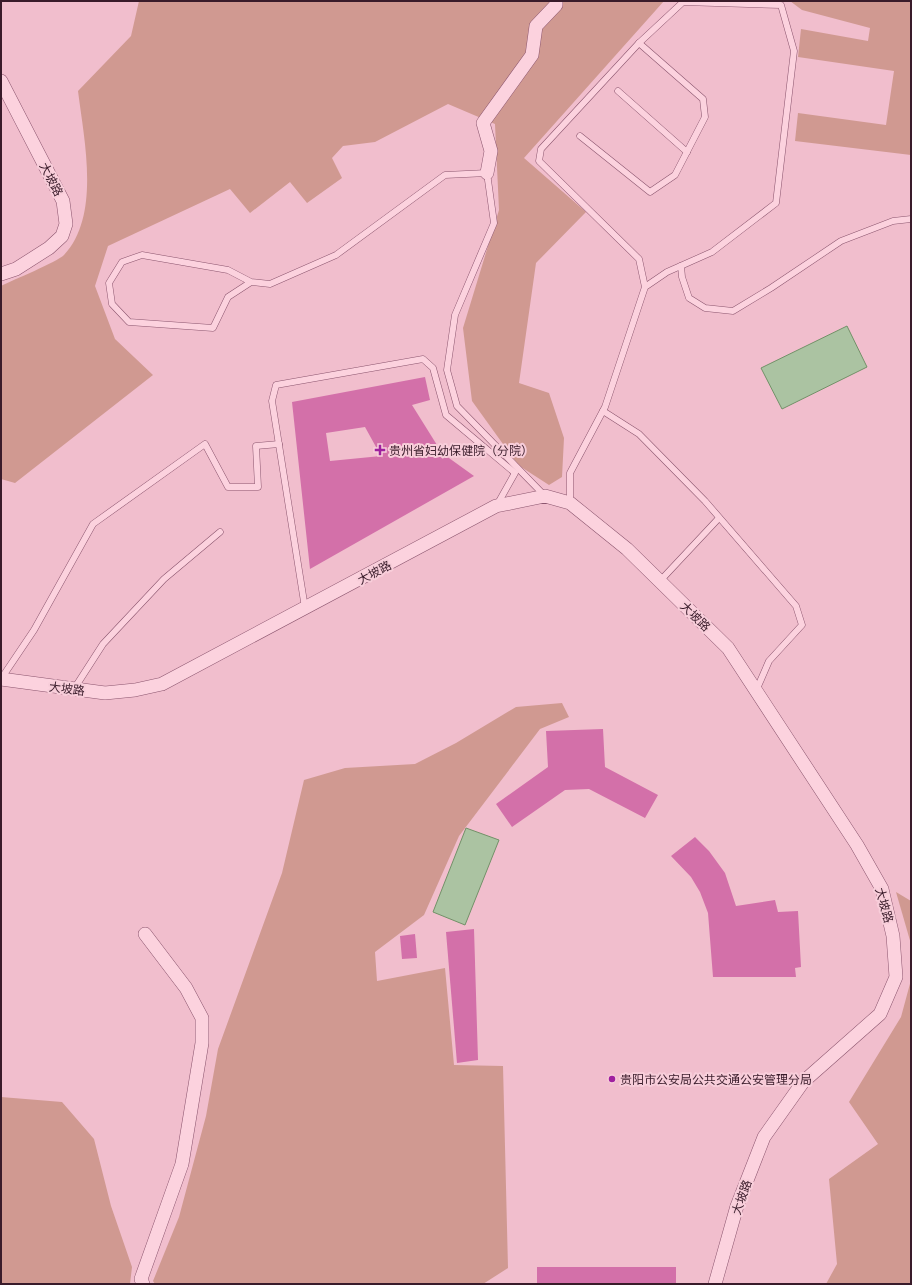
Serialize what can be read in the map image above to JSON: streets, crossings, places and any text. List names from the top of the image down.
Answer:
{
  "streets": {
    "street": ["大坡路"]
  },
  "places": {
    "health": ["贵州省妇幼保健院（分院）"],
    "other": ["贵阳市公安局公共交通公安管理分局"]
  }
}
